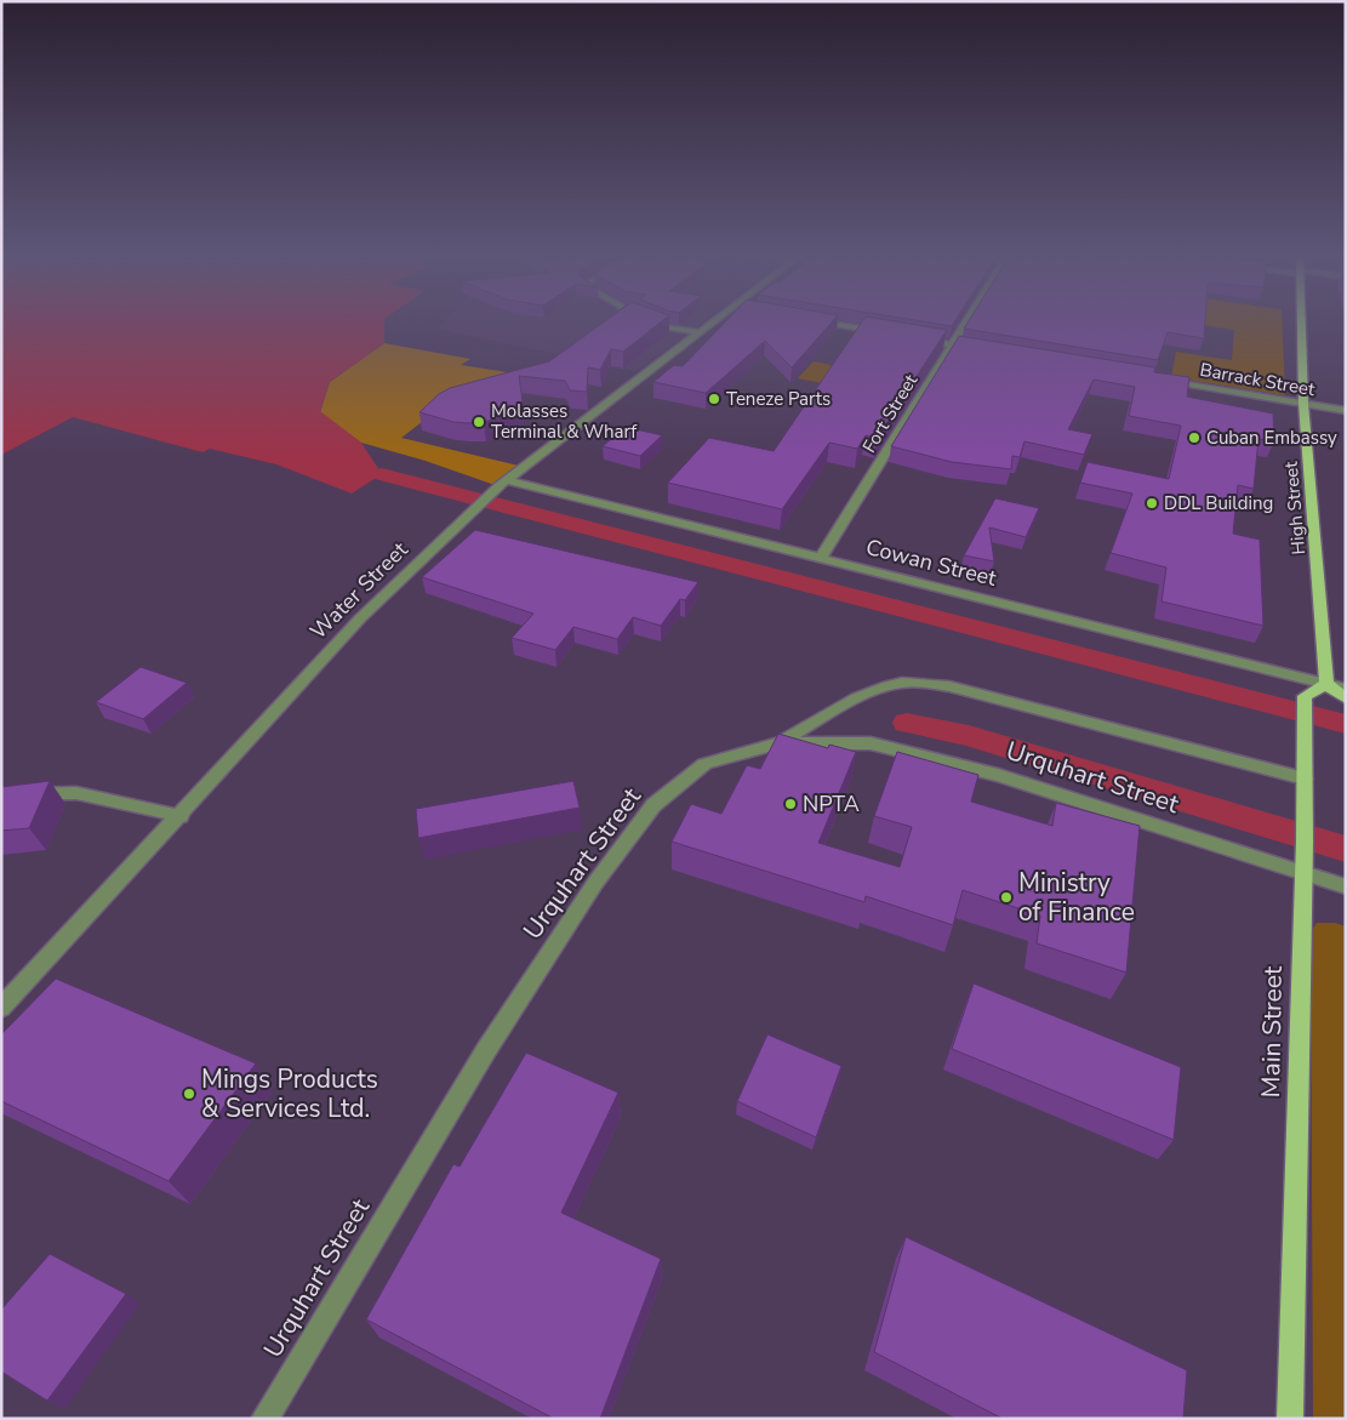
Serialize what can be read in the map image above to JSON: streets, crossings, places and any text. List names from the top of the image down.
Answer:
{
  "streets": {
    "main road": ["High Street", "Main Street"],
    "street": [
      "Barrack Street",
      "Fort Street",
      "Cowan Street",
      "Water Street",
      "Urquhart Street"
    ]
  },
  "crossings": [
    ["Barrack Street", "High Street"],
    ["Fort Street", "Cowan Street"],
    ["High Street", "Cowan Street"],
    ["High Street", "Main Street"],
    ["Cowan Street", "Water Street"],
    ["Cowan Street", "Main Street"],
    ["Urquhart Street", "Main Street"]
  ],
  "places": [
    "Teneze Parts",
    "Molasses Terminal & Wharf",
    "Cuban Embassy",
    "DDL Building",
    "NPTA",
    "Ministry of Finance",
    "Mings Products & Services Ltd."
  ]
}
